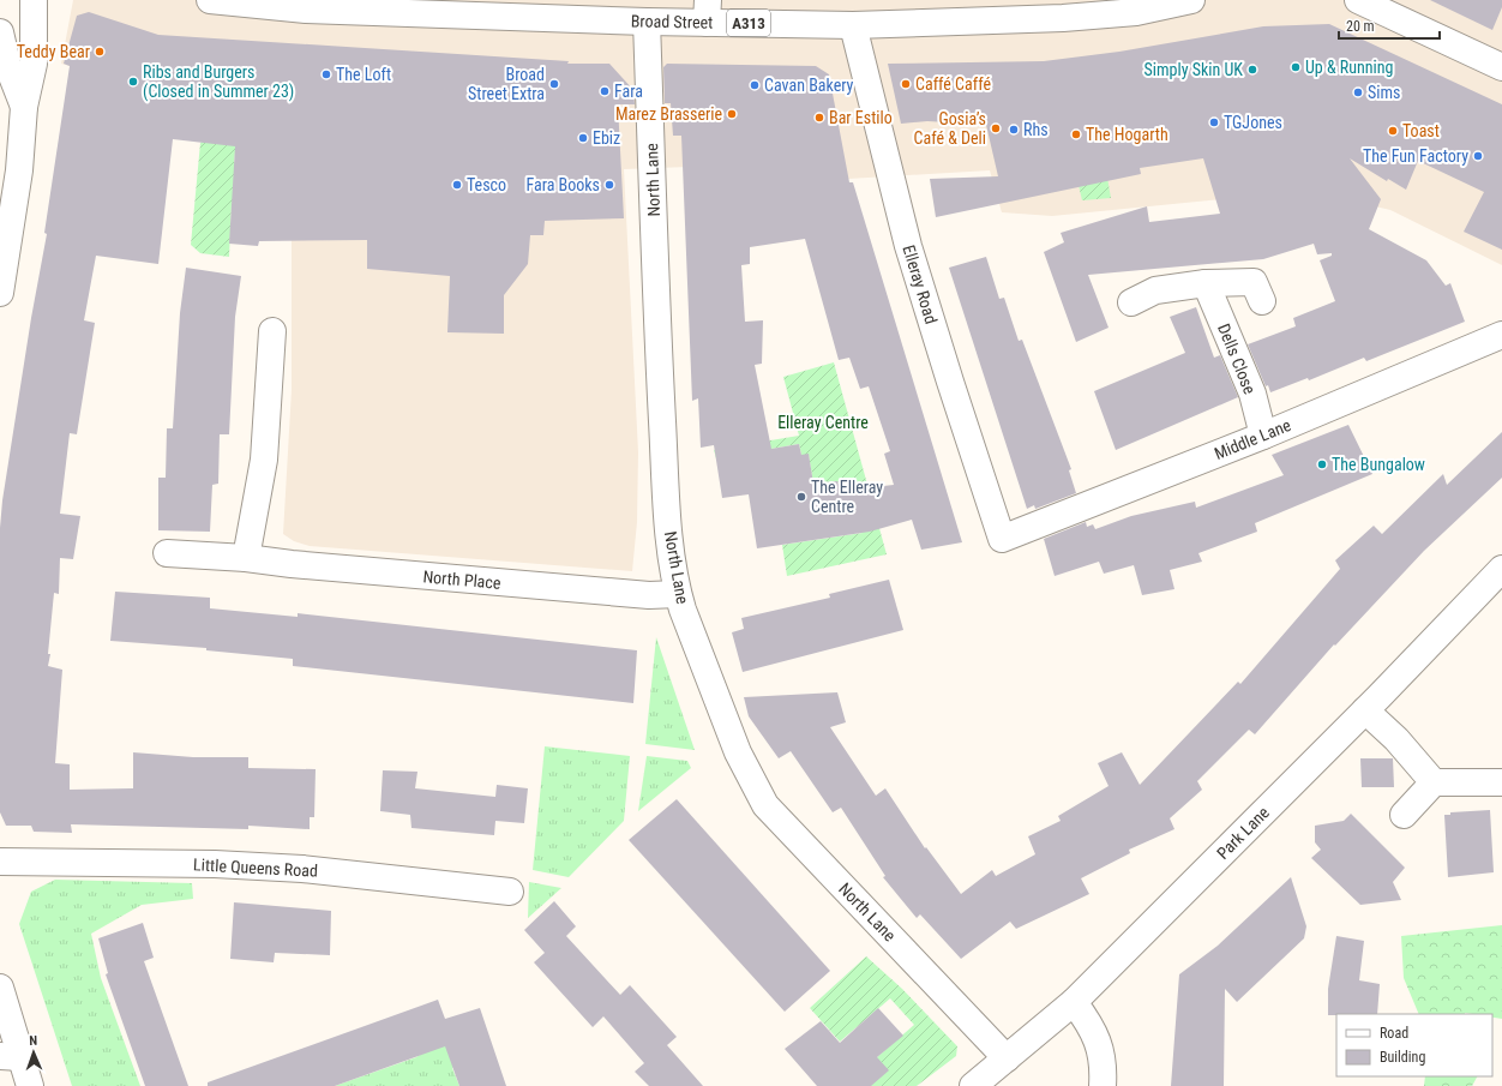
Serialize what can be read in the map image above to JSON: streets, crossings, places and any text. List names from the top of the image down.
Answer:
{
  "streets": {
    "street": [
      "Broad Street",
      "A313",
      "North Lane",
      "Elleray Road",
      "Dells Close",
      "Middle Lane",
      "North Place",
      "Park Lane",
      "Little Queens Road"
    ]
  },
  "crossings": [
    ["Broad Street", "North Lane"],
    ["Broad Street", "Elleray Road"],
    ["North Lane", "North Place"],
    ["North Lane", "Park Lane"],
    ["Elleray Road", "Middle Lane"],
    ["Dells Close", "Middle Lane"]
  ],
  "parks": ["Elleray Centre"],
  "places": [
    "Teddy Bear",
    "Up & Running",
    "Simply Skin UK",
    "The Loft",
    "Ribs and Burgers (Closed in Summer 23)",
    "Broad Street Extra",
    "Caffé Caffé",
    "Cavan Bakery",
    "Fara",
    "Sims",
    "Marez Brasserie",
    "Bar Estilo",
    "TGJones",
    "Gosia’s Café & Deli",
    "Rhs",
    "Toast",
    "The Hogarth",
    "Ebiz",
    "The Fun Factory",
    "Tesco",
    "Fara Books",
    "The Bungalow",
    "The Elleray Centre"
  ],
  "legend": ["Road", "Building"],
  "scale_bar": "20 m",
  "north": "top"
}
